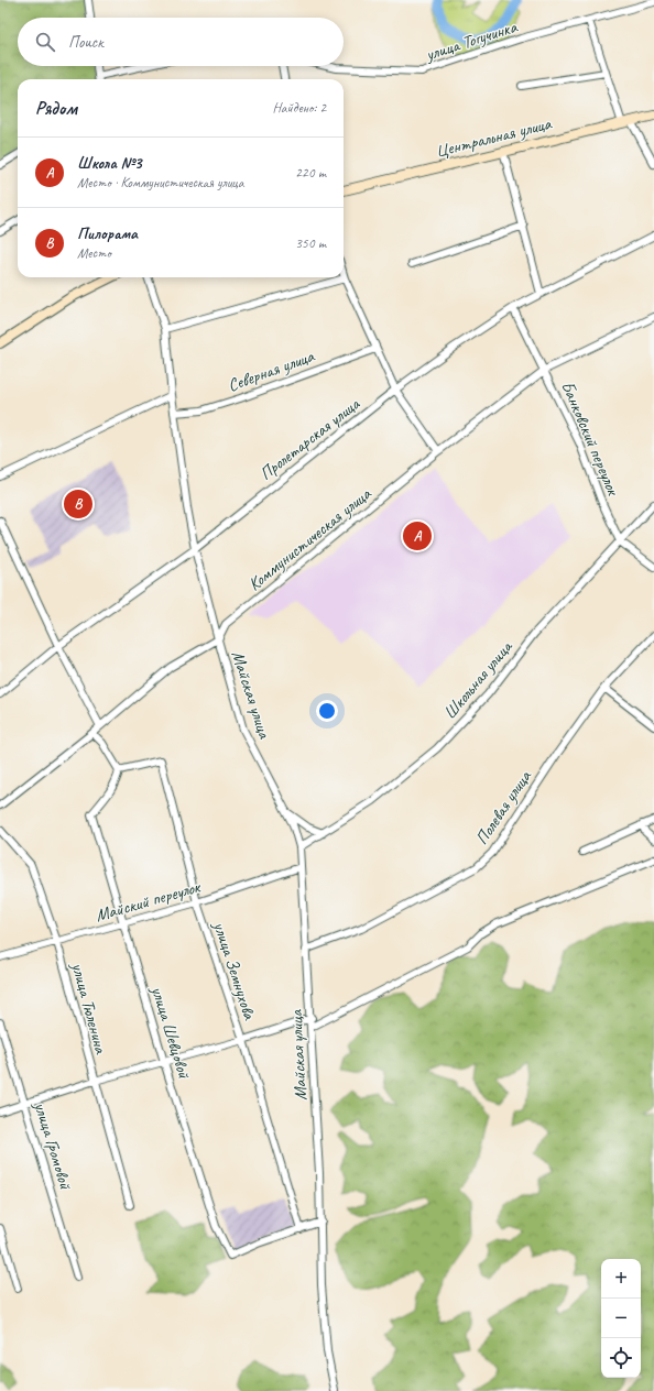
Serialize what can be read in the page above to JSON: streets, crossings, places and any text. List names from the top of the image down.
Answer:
{
  "streets": {
    "main road": ["Центральная улица"],
    "street": [
      "улица Тогучинка",
      "Северная улица",
      "Банковский переулок",
      "Пролетарская улица",
      "Коммунистическая улица",
      "Школьная улица",
      "Майская улица",
      "Полевая улица",
      "Майский переулок",
      "улица Земнухова",
      "улица Тюленина",
      "улица Шевцовой",
      "улица Громовой"
    ]
  },
  "crossings": [
    ["Северная улица", "Майская улица"],
    ["Банковский переулок", "Пролетарская улица"],
    ["Банковский переулок", "Коммунистическая улица"],
    ["Банковский переулок", "Школьная улица"],
    ["Пролетарская улица", "Майская улица"],
    ["Коммунистическая улица", "Майская улица"],
    ["Школьная улица", "Майская улица"],
    ["Майская улица", "Полевая улица"],
    ["Майская улица", "Майский переулок"],
    ["Майский переулок", "улица Земнухова"],
    ["Майский переулок", "улица Тюленина"],
    ["Майский переулок", "улица Шевцовой"],
    ["улица Земнухова", "улица Шевцовой"]
  ],
  "page": {
    "search": "Поиск",
    "heading": ["Рядом", "Найдено: 2"],
    "list": [
      {
        "mark": "A",
        "name": "Школа №3",
        "note": "Место · Коммунистическая улица",
        "value": "220 m"
      },
      {
        "mark": "B",
        "name": "Пилорама",
        "note": "Место",
        "value": "350 m"
      }
    ],
    "pins": ["B", "A"],
    "map_buttons": ["+", "−"]
  }
}
